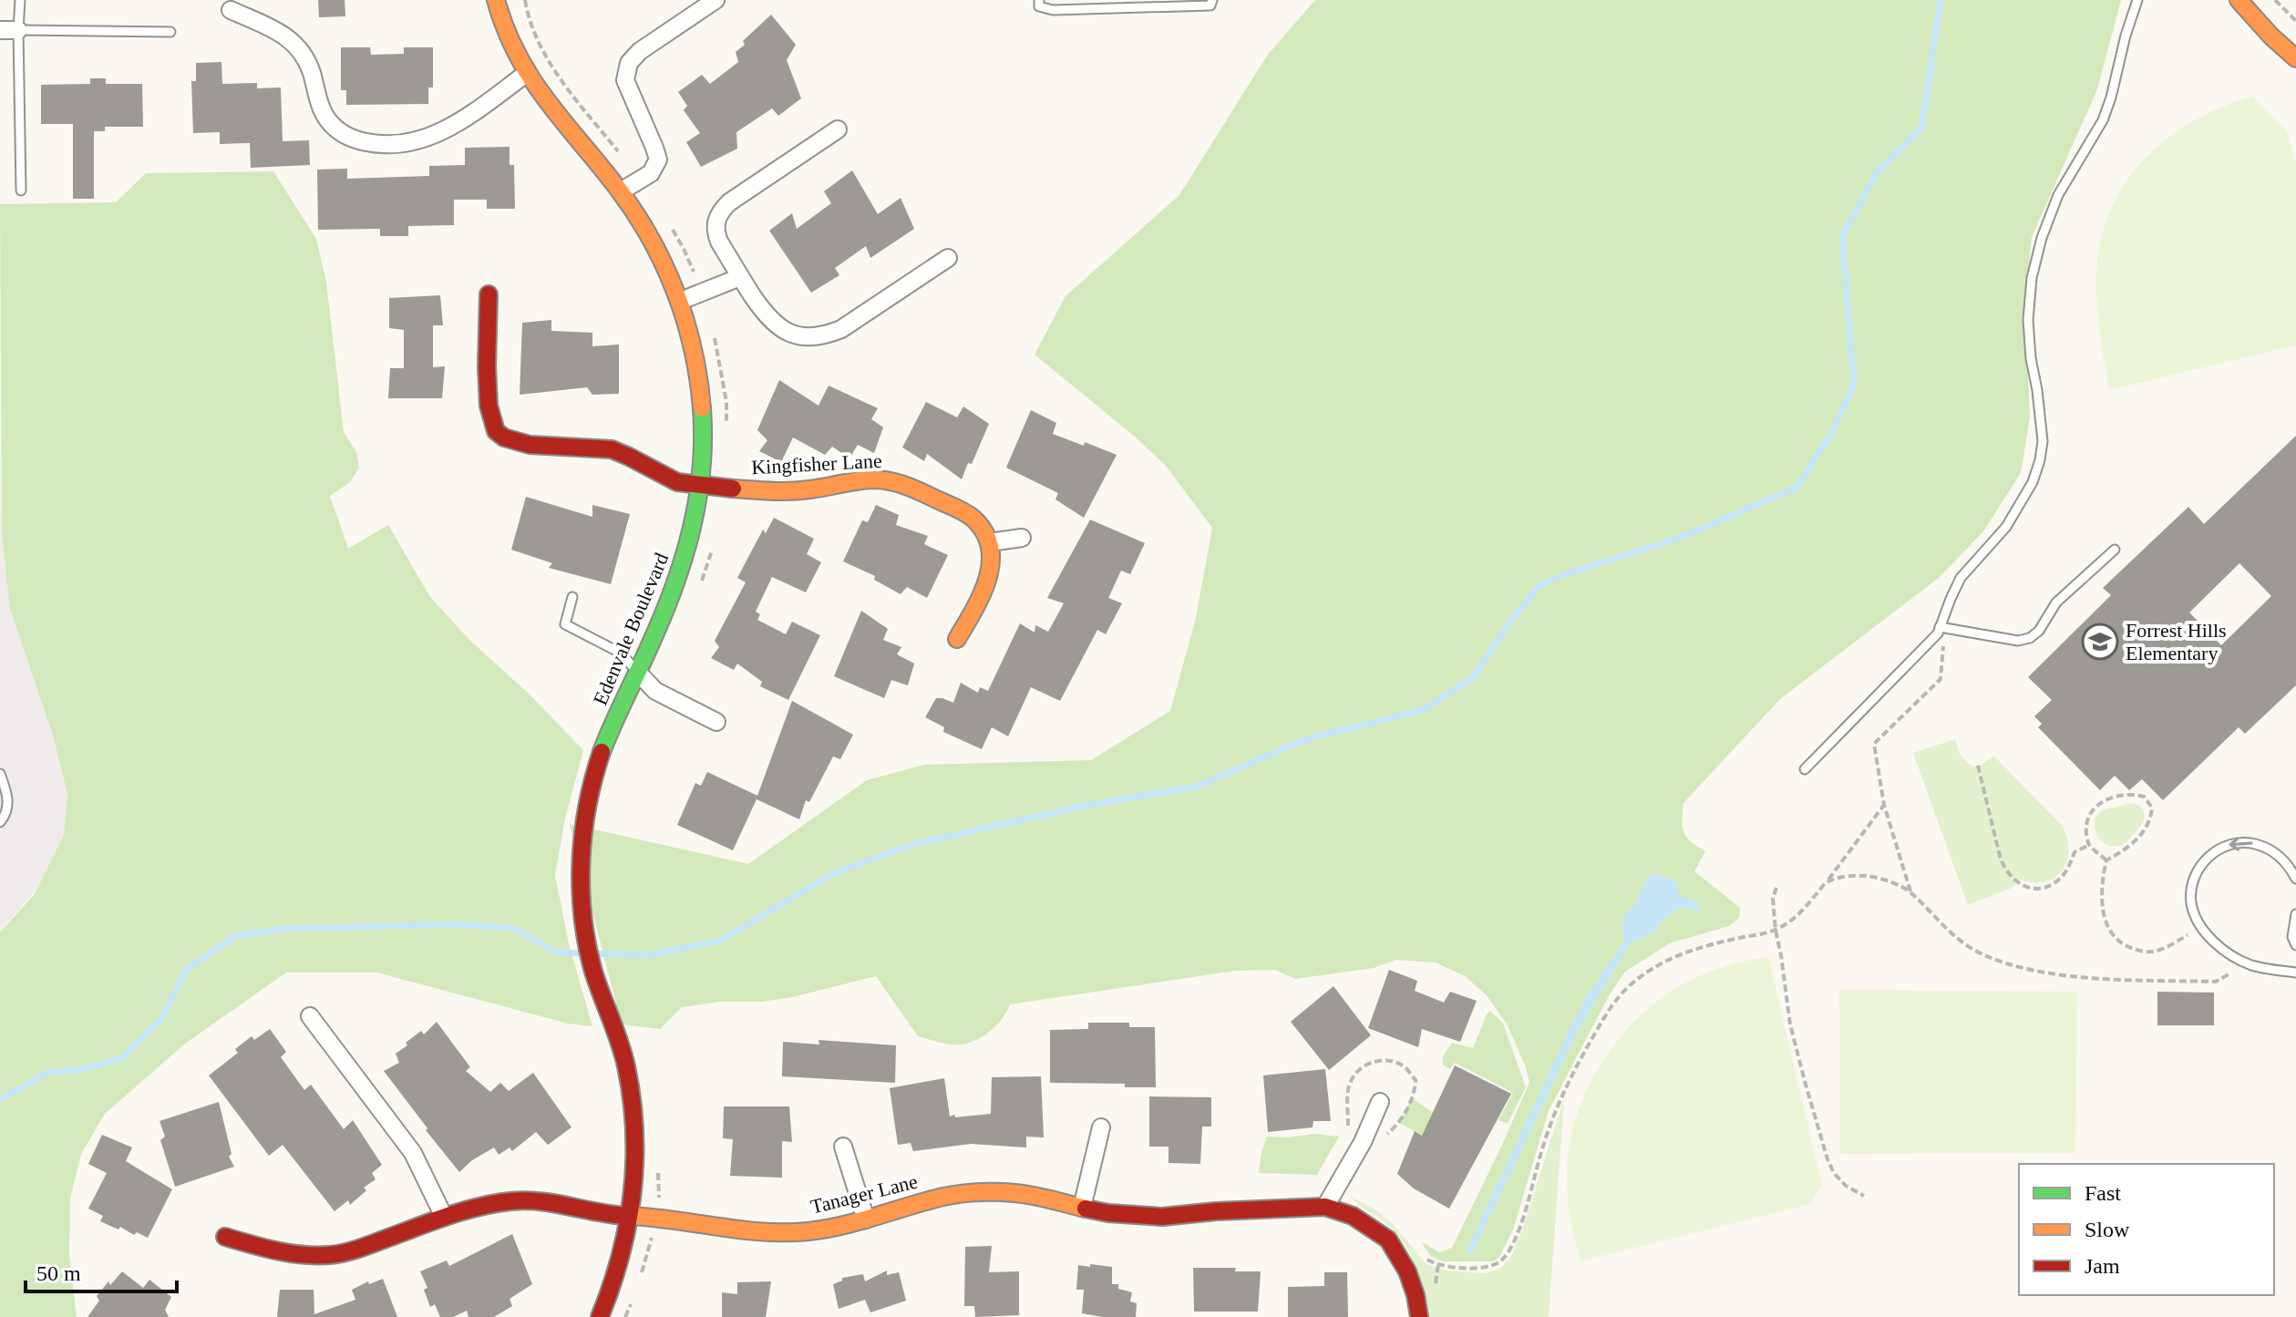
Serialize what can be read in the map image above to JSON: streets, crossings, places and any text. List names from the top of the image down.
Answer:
{
  "streets": {
    "street": ["Kingfisher Lane", "Edenvale Boulevard", "Tanager Lane"]
  },
  "crossings": [
    ["Kingfisher Lane", "Edenvale Boulevard"],
    ["Edenvale Boulevard", "Tanager Lane"]
  ],
  "places": {
    "school or university": ["Forrest Hills Elementary"]
  },
  "legend": ["Fast", "Slow", "Jam"],
  "scale_bar": "50 m"
}
